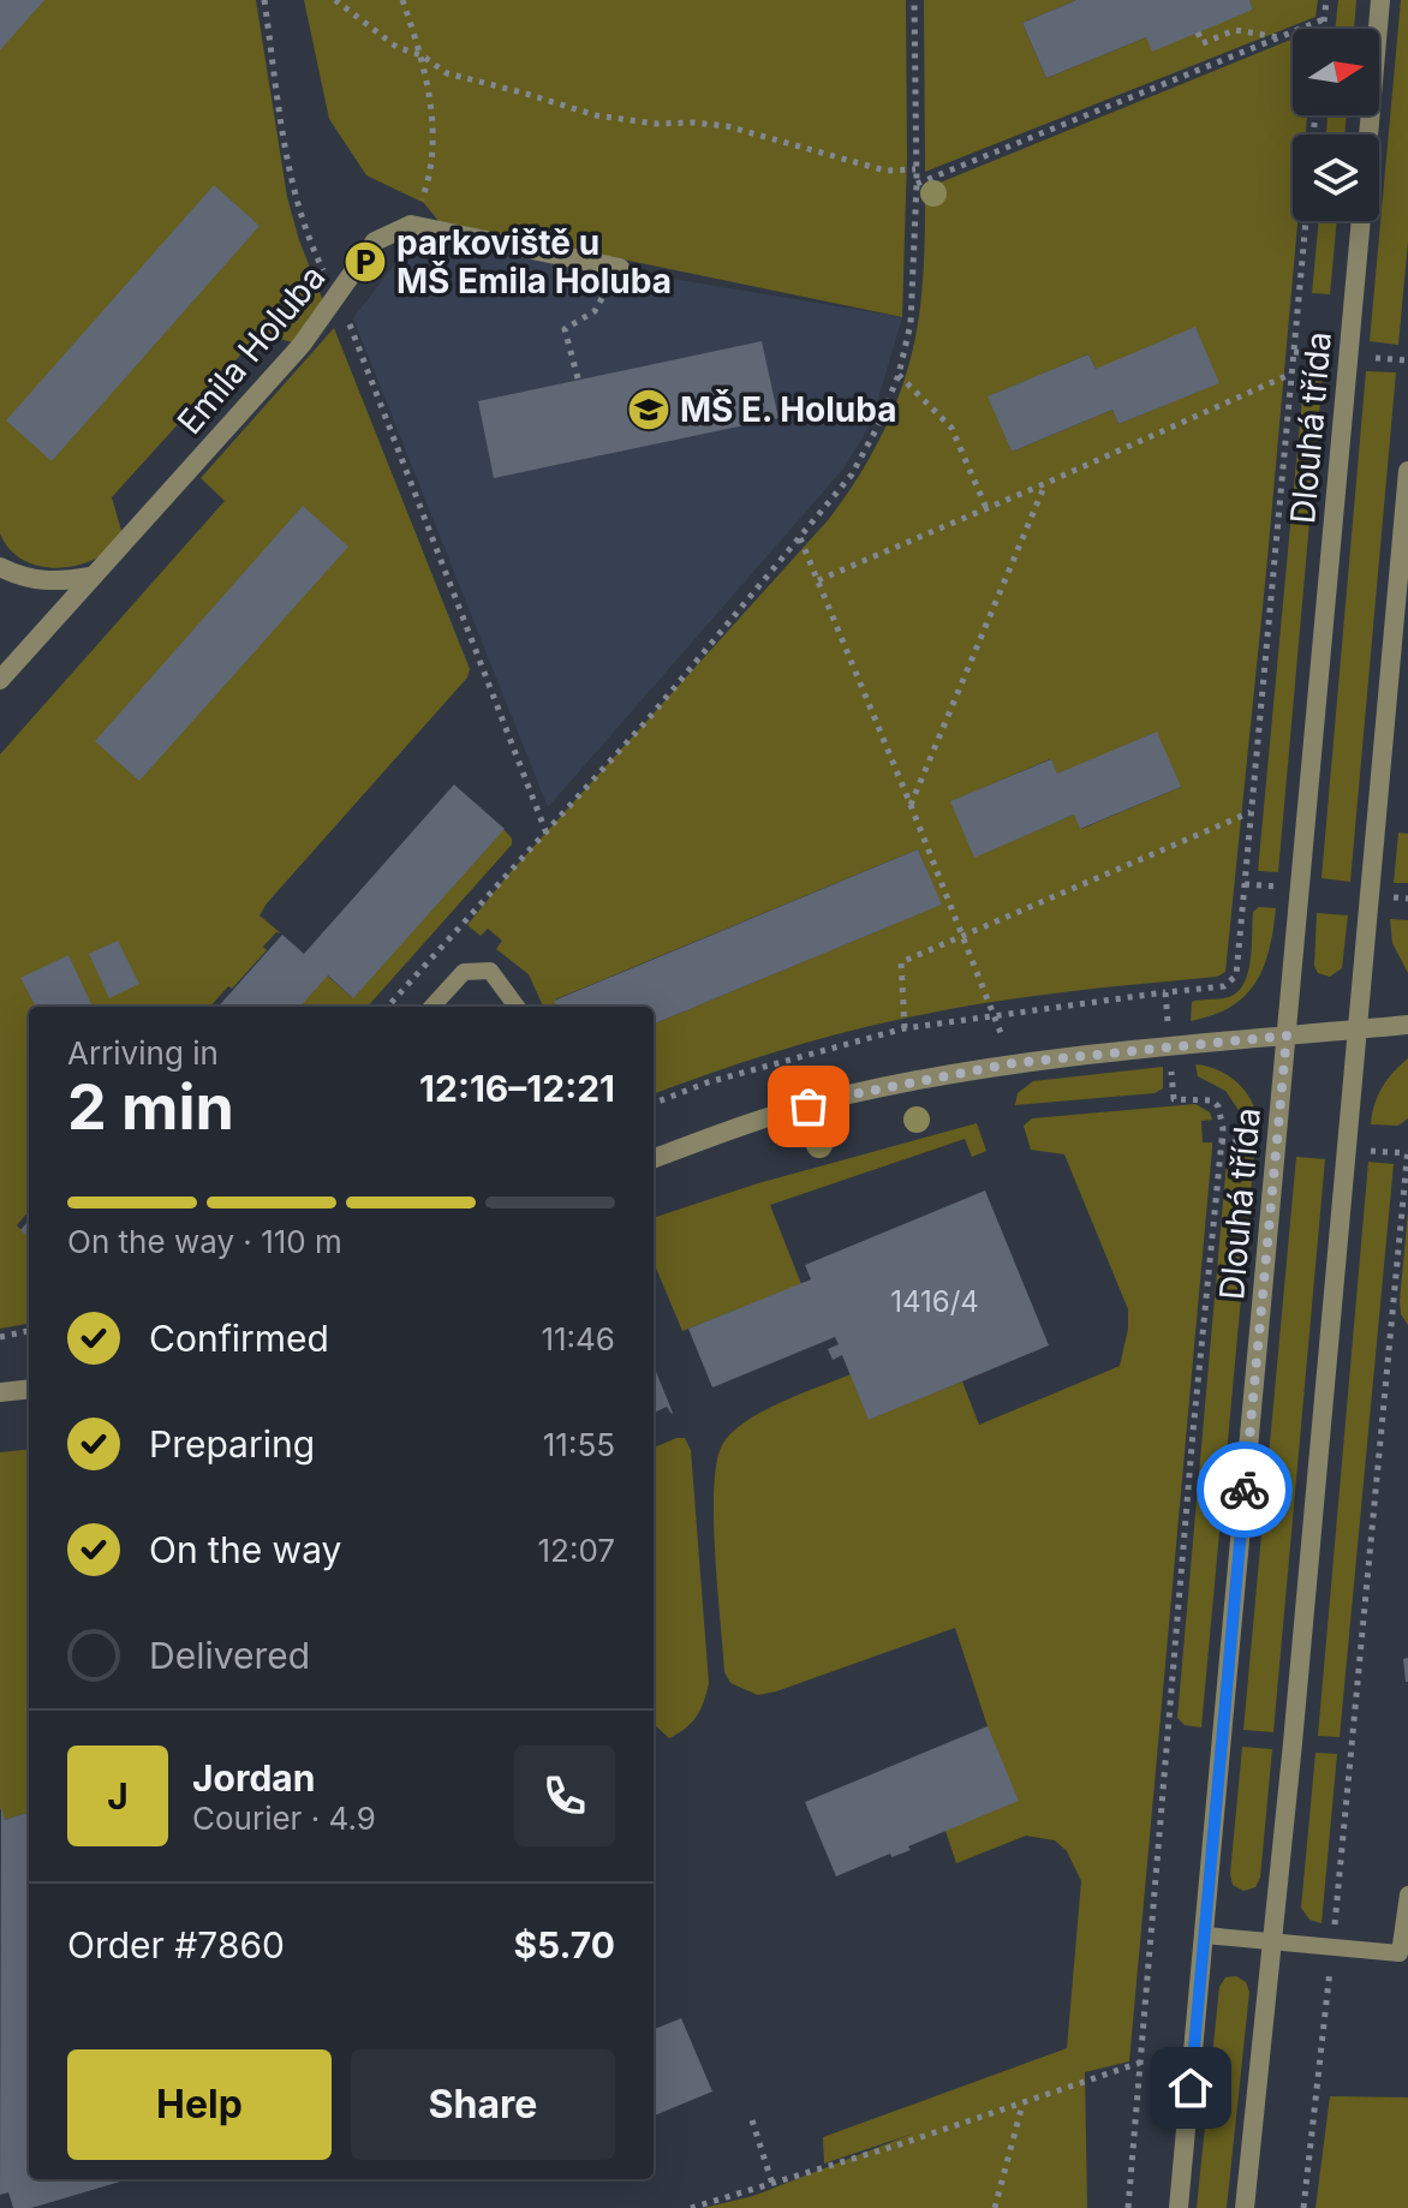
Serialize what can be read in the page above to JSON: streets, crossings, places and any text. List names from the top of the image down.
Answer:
{
  "streets": {
    "street": ["Emila Holuba", "Dlouhá třída"]
  },
  "places": {
    "parking": ["parkoviště u MŠ Emila Holuba"],
    "school or university": ["MŠ E. Holuba"]
  },
  "house_numbers": ["1416/4"],
  "north": "right",
  "page": {
    "heading": ["2 min", "Arriving in", "12:16–12:21"],
    "panel": [
      "Jordan",
      "Courier · 4.9",
      "Order #7860",
      "$5.70"
    ],
    "bar": "On the way · 110 m",
    "list": [
      ["Confirmed", "11:46"],
      ["Preparing", "11:55"],
      ["On the way", "12:07"],
      "Delivered"
    ],
    "round": "J",
    "buttons": ["Help", "Share"]
  }
}
